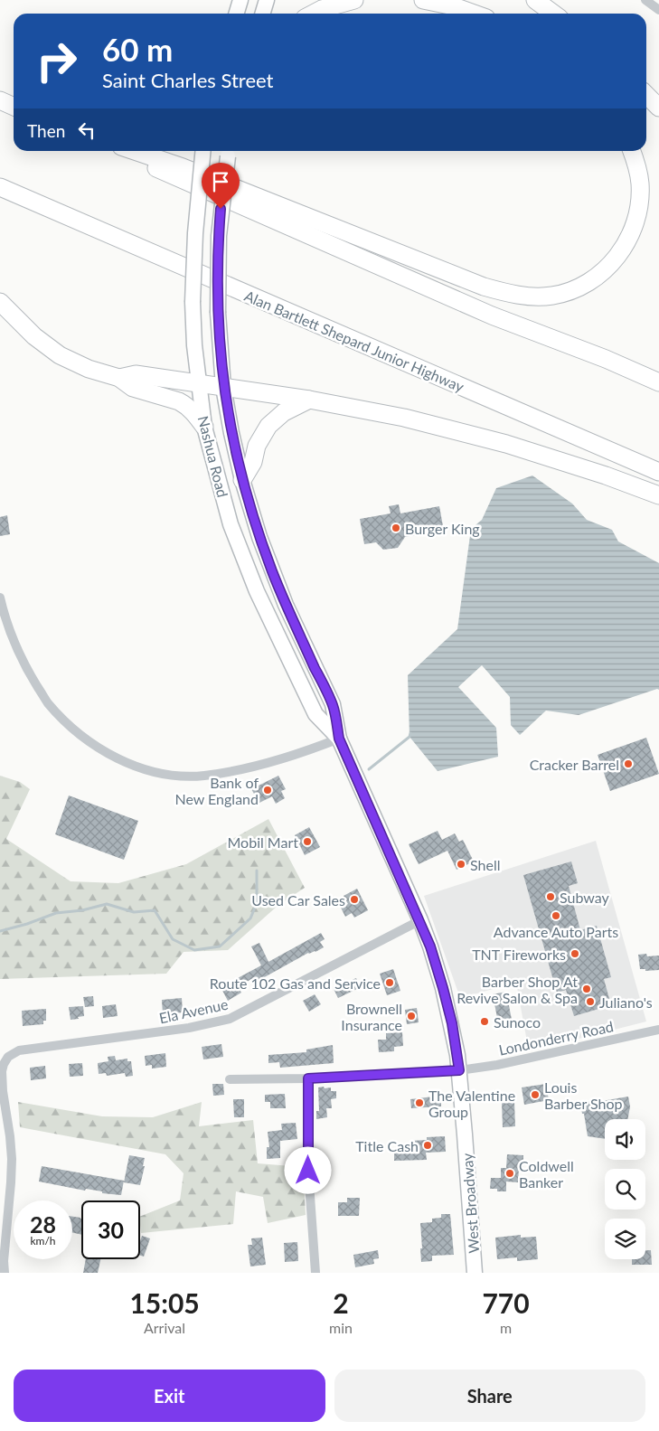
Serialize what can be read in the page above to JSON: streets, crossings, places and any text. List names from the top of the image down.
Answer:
{
  "streets": {
    "highway": ["Alan Bartlett Shepard Junior Highway"],
    "main road": ["Nashua Road", "West Broadway"],
    "street": ["Ela Avenue", "Londonderry Road"]
  },
  "crossings": [
    ["Nashua Road", "Ela Avenue"],
    ["Nashua Road", "Londonderry Road"],
    ["Nashua Road", "West Broadway"]
  ],
  "places": [
    "Burger King",
    "Cracker Barrel",
    "Bank of New England",
    "Mobil Mart",
    "Shell",
    "Subway",
    "Used Car Sales",
    "Advance Auto Parts",
    "TNT Fireworks",
    "Route 102 Gas and Service",
    "Barber Shop At Revive Salon & Spa",
    "Juliano's",
    "Brownell Insurance",
    "Sunoco",
    "Louis Barber Shop",
    "The Valentine Group",
    "Title Cash",
    "Coldwell Banker"
  ],
  "page": {
    "turn": ["60 m", "Saint Charles Street"],
    "then": "Then",
    "speed": "28 km/h",
    "limit": "30",
    "eta": [
      "15:05",
      "Arrival",
      "2",
      "min",
      "770",
      "m"
    ],
    "buttons": ["Exit", "Share"]
  }
}
